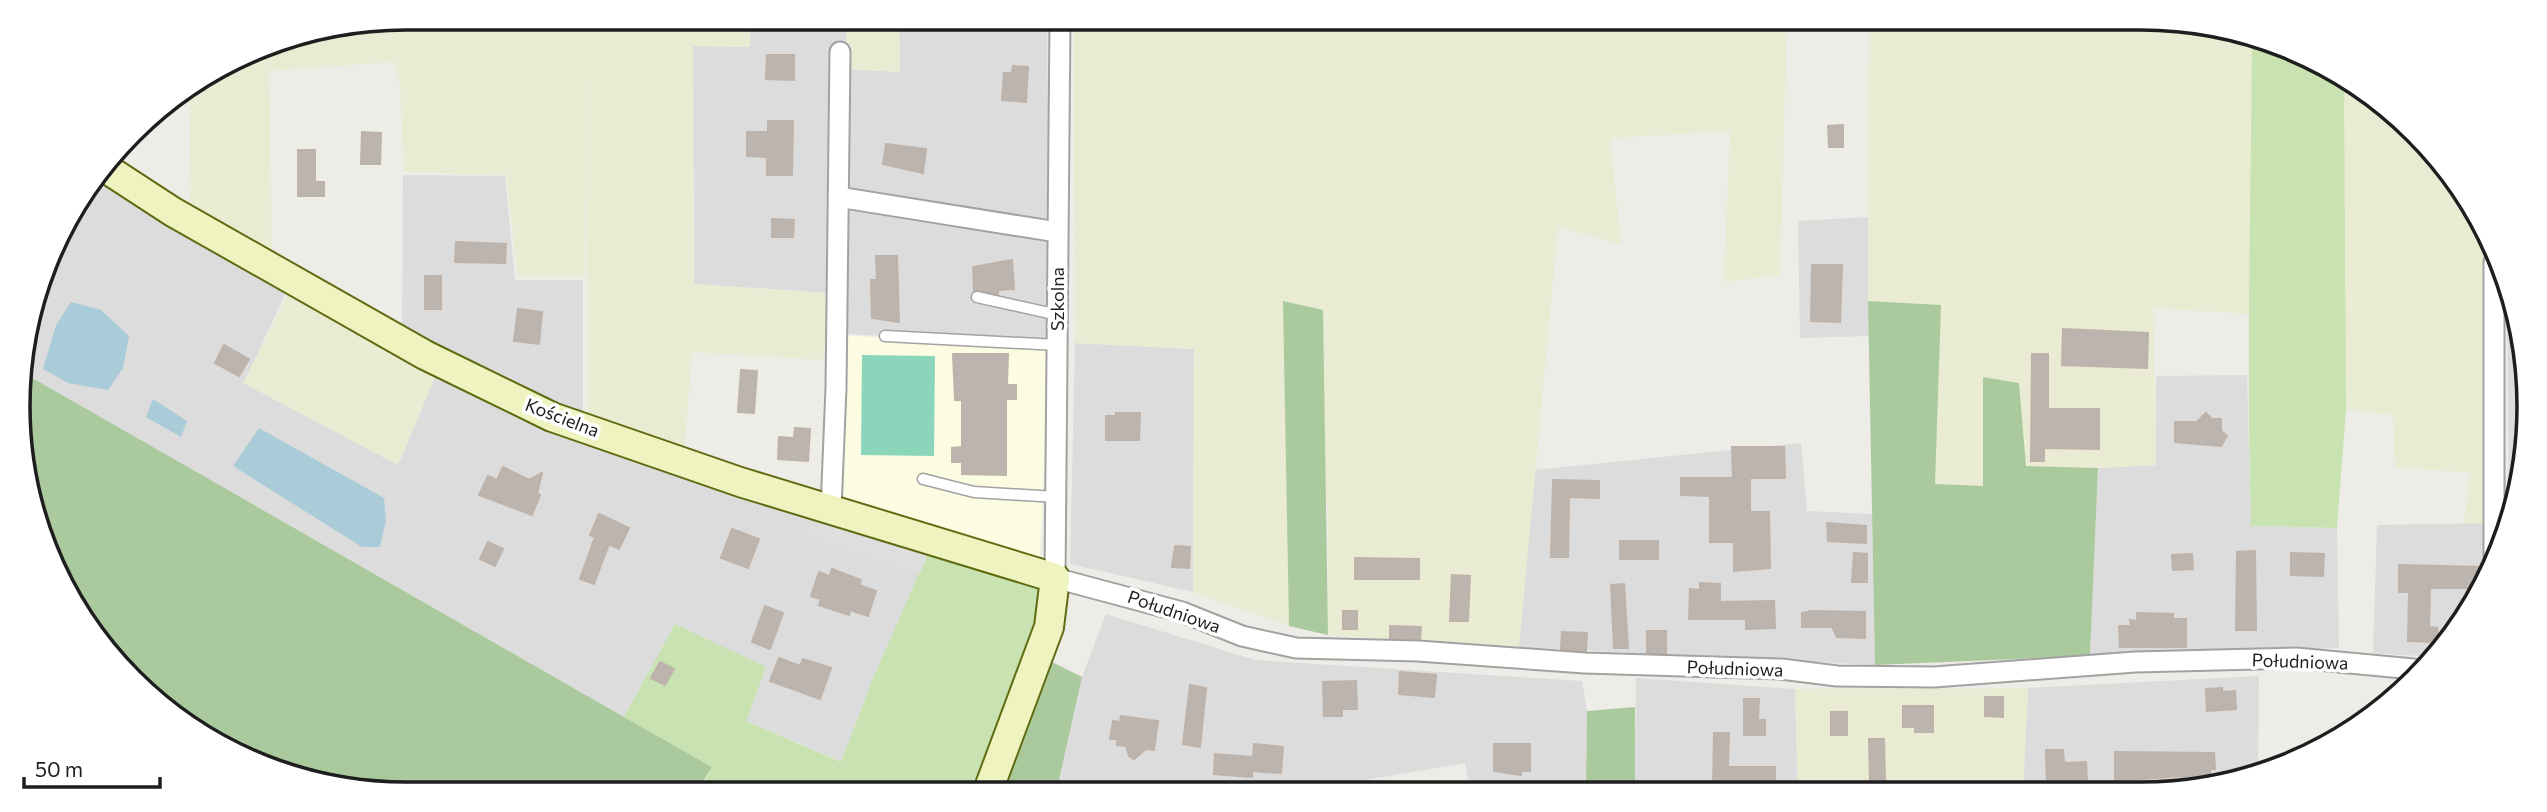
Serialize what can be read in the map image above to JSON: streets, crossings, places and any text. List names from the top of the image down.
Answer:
{
  "streets": {
    "street": ["Szkolna", "Kościelna", "Południowa"]
  },
  "crossings": [
    ["Szkolna", "Kościelna"],
    ["Szkolna", "Południowa"],
    ["Kościelna", "Południowa"]
  ],
  "scale_bar": "50 m"
}
